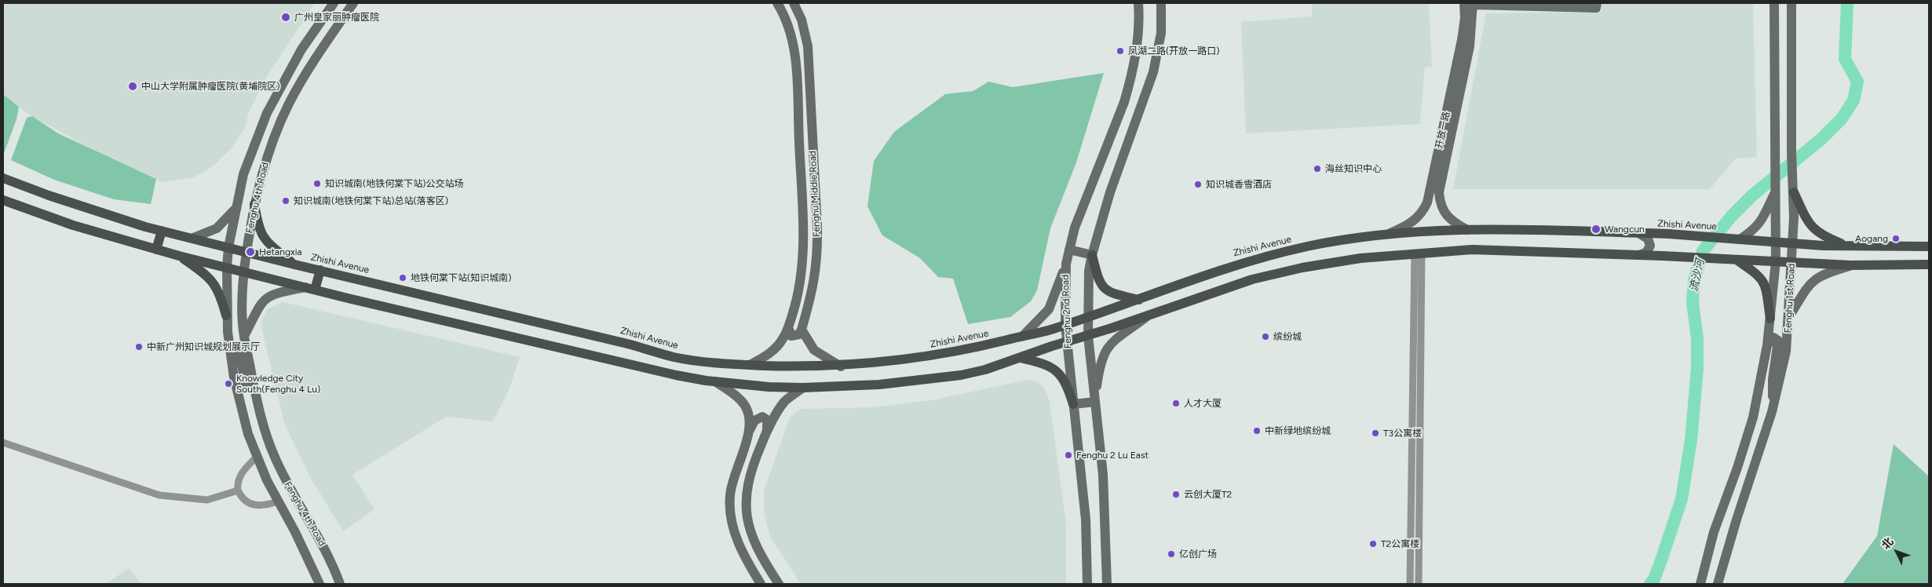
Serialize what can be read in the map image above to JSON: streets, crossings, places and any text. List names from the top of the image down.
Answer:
{
  "streets": {
    "main road": ["Zhishi Avenue"],
    "street": [
      "开放一路",
      "Fenghu Middle Road",
      "Fenghu 4th Road",
      "Fenghu 1st Road",
      "Fenghu 2nd Road"
    ]
  },
  "crossings": [
    ["开放一路", "Zhishi Avenue"],
    ["Fenghu Middle Road", "Zhishi Avenue"],
    ["Fenghu 4th Road", "Zhishi Avenue"],
    ["Zhishi Avenue", "Fenghu 1st Road"],
    ["Zhishi Avenue", "Fenghu 2nd Road"]
  ],
  "water": ["流沙河"],
  "places": [
    "广州皇家丽肿瘤医院",
    "凤湖二路(开放一路口)",
    "中山大学附属肿瘤医院(黄埔院区)",
    "海丝知识中心",
    "知识城南(地铁何棠下站)公交站场",
    "知识城香雪酒店",
    "知识城南(地铁何棠下站)总站(落客区)",
    "Wangcun",
    "Aogang",
    "Hetangxia",
    "地铁何棠下站(知识城南)",
    "缤纷城",
    "中新广州知识城规划展示厅",
    "Knowledge City South(Fenghu 4 Lu)",
    "人才大厦",
    "中新绿地缤纷城",
    "T3公寓楼",
    "Fenghu 2 Lu East",
    "云创大厦T2",
    "T2公寓楼",
    "亿创广场"
  ],
  "north": "top left"
}
